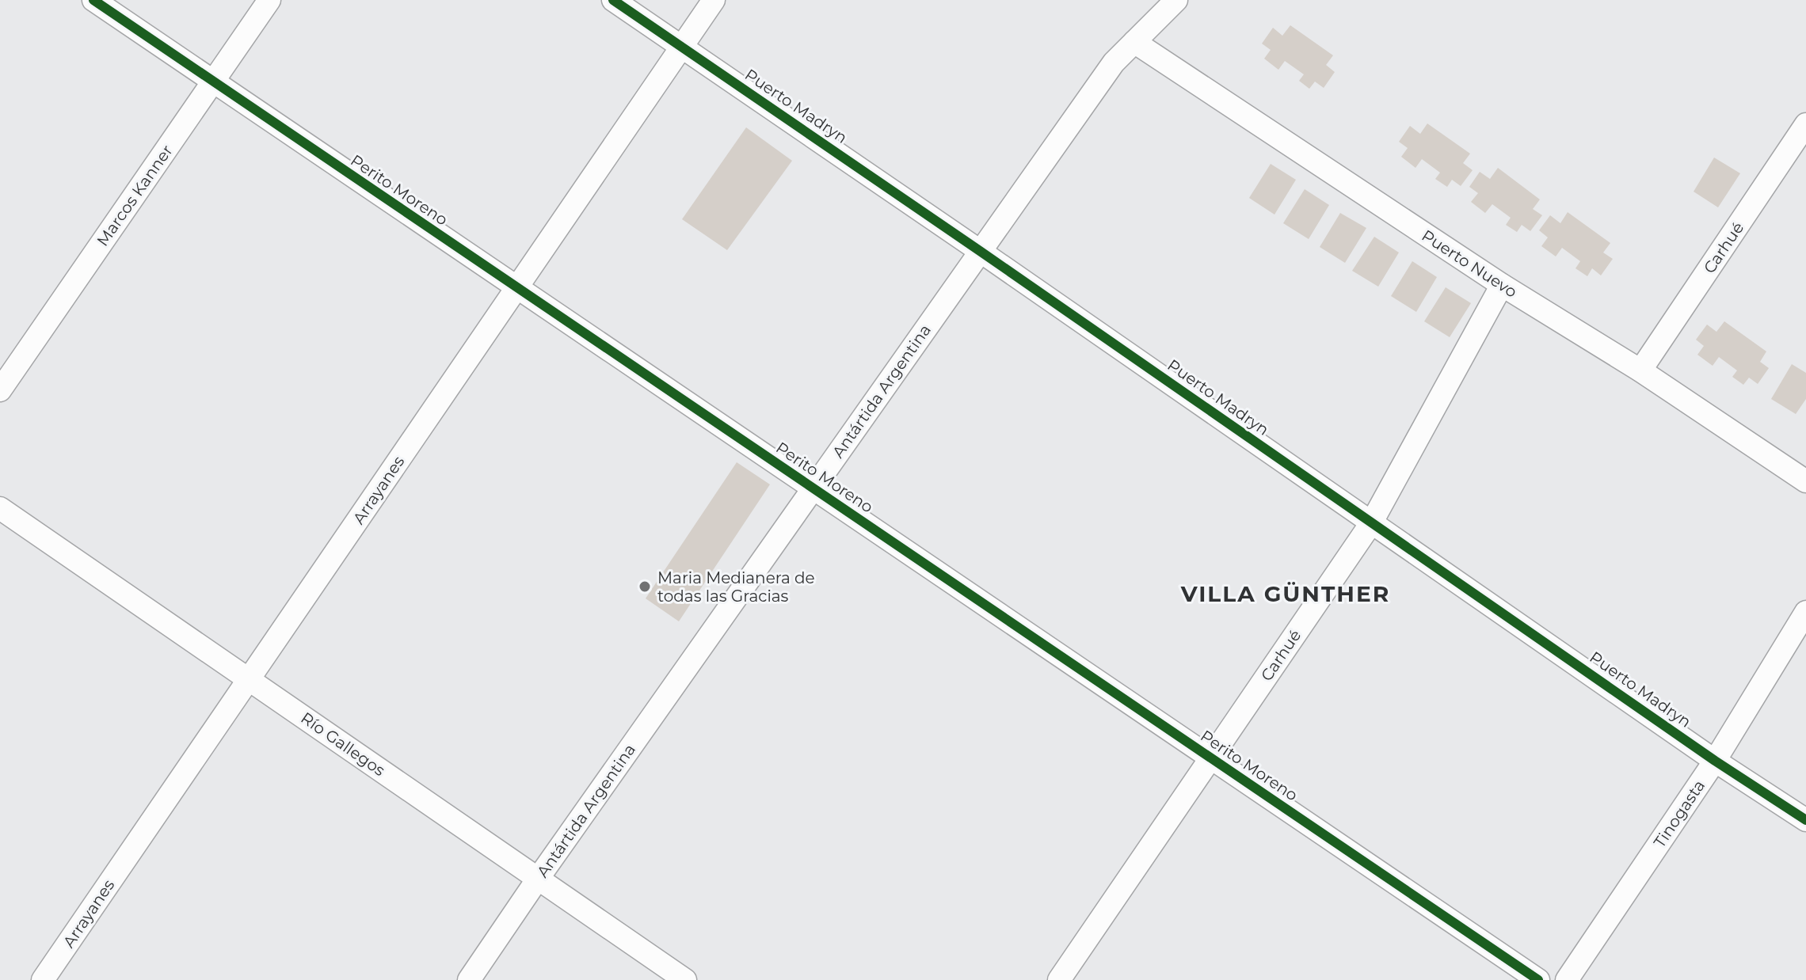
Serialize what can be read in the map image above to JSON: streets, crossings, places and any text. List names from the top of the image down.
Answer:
{
  "streets": {
    "street": [
      "Puerto Madryn",
      "Perito Moreno",
      "Marcos Kanner",
      "Carhué",
      "Puerto Nuevo",
      "Antártida Argentina",
      "Arrayanes",
      "Río Gallegos",
      "Tinogasta"
    ]
  },
  "crossings": [
    ["Puerto Madryn", "Carhué"],
    ["Puerto Madryn", "Antártida Argentina"],
    ["Puerto Madryn", "Arrayanes"],
    ["Puerto Madryn", "Tinogasta"],
    ["Perito Moreno", "Marcos Kanner"],
    ["Perito Moreno", "Carhué"],
    ["Perito Moreno", "Antártida Argentina"],
    ["Perito Moreno", "Arrayanes"],
    ["Carhué", "Puerto Nuevo"],
    ["Puerto Nuevo", "Antártida Argentina"],
    ["Antártida Argentina", "Río Gallegos"],
    ["Arrayanes", "Río Gallegos"]
  ],
  "districts": ["VILLA GÜNTHER"],
  "places": ["Maria Medianera de todas las Gracias"]
}
